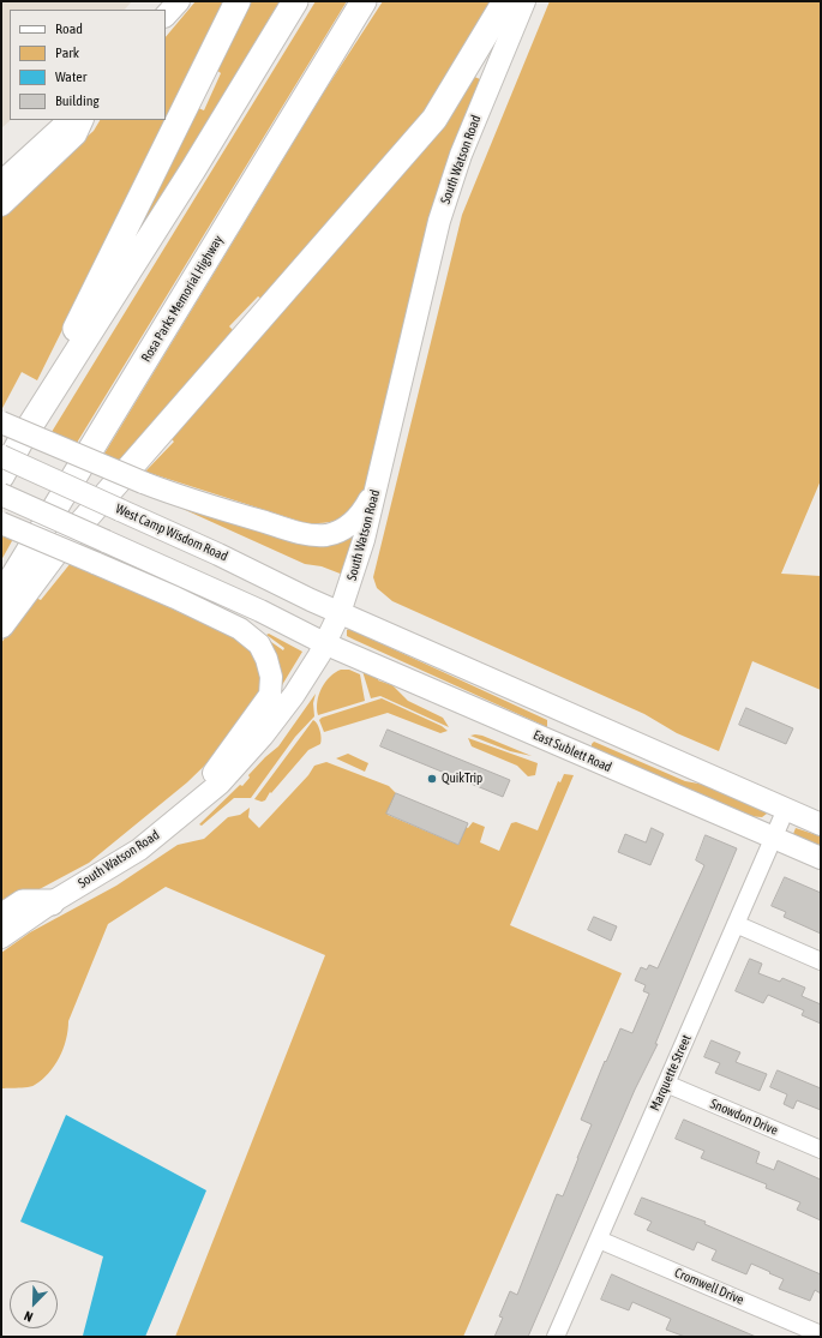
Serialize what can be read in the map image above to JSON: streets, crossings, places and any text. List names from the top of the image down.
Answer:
{
  "streets": {
    "highway": ["Rosa Parks Memorial Highway"],
    "main road": ["South Watson Road", "West Camp Wisdom Road", "East Sublett Road"],
    "street": ["Marquette Street", "Snowdon Drive", "Cromwell Drive"]
  },
  "crossings": [
    ["South Watson Road", "West Camp Wisdom Road"],
    ["South Watson Road", "East Sublett Road"],
    ["East Sublett Road", "Marquette Street"],
    ["Marquette Street", "Snowdon Drive"],
    ["Marquette Street", "Cromwell Drive"]
  ],
  "places": ["QuikTrip"],
  "legend": [
    "Road",
    "Park",
    "Water",
    "Building"
  ],
  "north": "bottom left"
}
